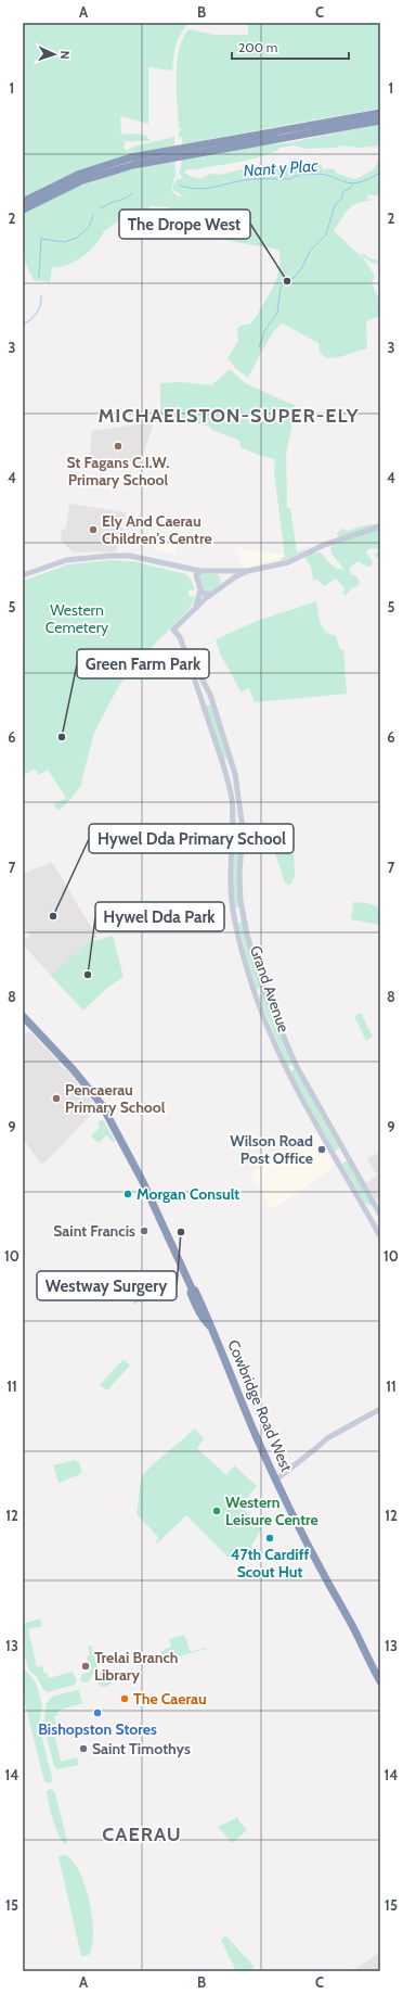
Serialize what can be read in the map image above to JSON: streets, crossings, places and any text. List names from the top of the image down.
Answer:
{
  "streets": {
    "highway": ["Cowbridge Road West"],
    "street": ["Grand Avenue"]
  },
  "districts": ["MICHAELSTON-SUPER-ELY", "CAERAU"],
  "water": ["Nant y Plac"],
  "parks": ["Western Cemetery"],
  "places": [
    "The Drope West",
    "St Fagans C.I.W. Primary School",
    "Ely And Caerau Children's Centre",
    "Green Farm Park",
    "Hywel Dda Primary School",
    "Hywel Dda Park",
    "Pencaerau Primary School",
    "Wilson Road Post Office",
    "Morgan Consult",
    "Saint Francis",
    "Westway Surgery",
    "Western Leisure Centre",
    "47th Cardiff Scout Hut",
    "Trelai Branch Library",
    "The Caerau",
    "Bishopston Stores",
    "Saint Timothys"
  ],
  "scale_bar": "200 m",
  "north": "right",
  "grid": {
    "columns": ["A", "B", "C"],
    "rows": [
      "1",
      "2",
      "3",
      "4",
      "5",
      "6",
      "7",
      "8",
      "9",
      "10",
      "11",
      "12",
      "13",
      "14",
      "15"
    ]
  }
}
